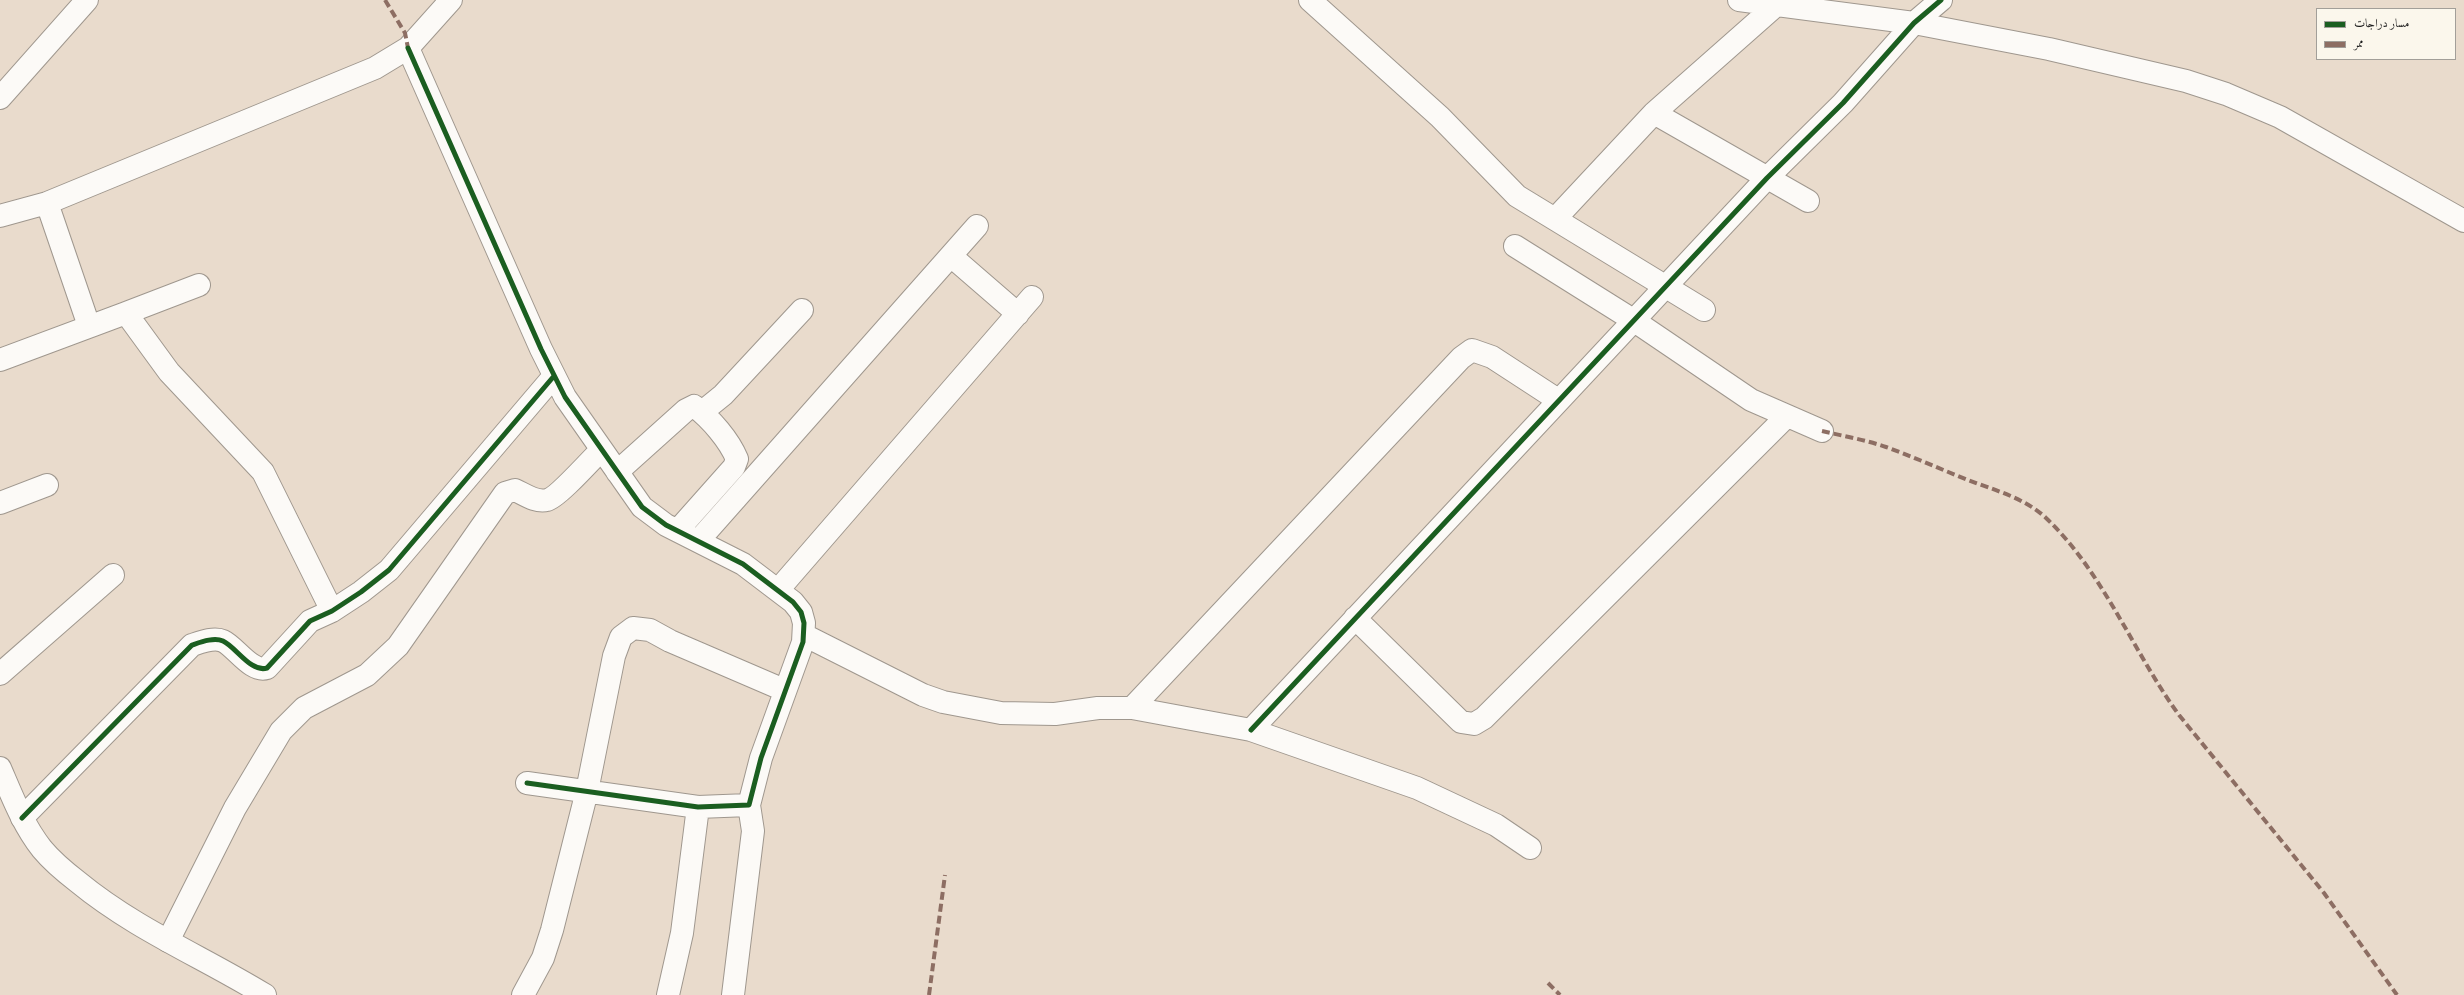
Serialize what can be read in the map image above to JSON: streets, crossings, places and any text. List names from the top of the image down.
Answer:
{
  "legend": ["مسار دراجات", "ممر"]
}
